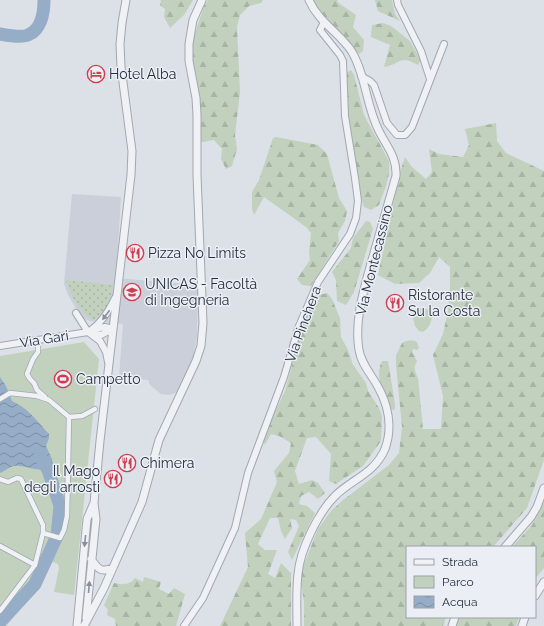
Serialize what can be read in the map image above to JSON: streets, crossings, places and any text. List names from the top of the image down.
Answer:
{
  "streets": {
    "street": ["Via Montecassino", "Via Pinchera", "Via Gari"]
  },
  "crossings": [
    ["Via Montecassino", "Via Pinchera"]
  ],
  "places": {
    "hotel": ["Hotel Alba"],
    "restaurant": [
      "Pizza No Limits",
      "Ristorante Su la Costa",
      "Chimera",
      "Il Mago degli arrosti"
    ],
    "school or university": ["UNICAS - Facoltà di Ingegneria"],
    "sports": ["Campetto"]
  },
  "legend": ["Strada", "Parco", "Acqua"]
}
